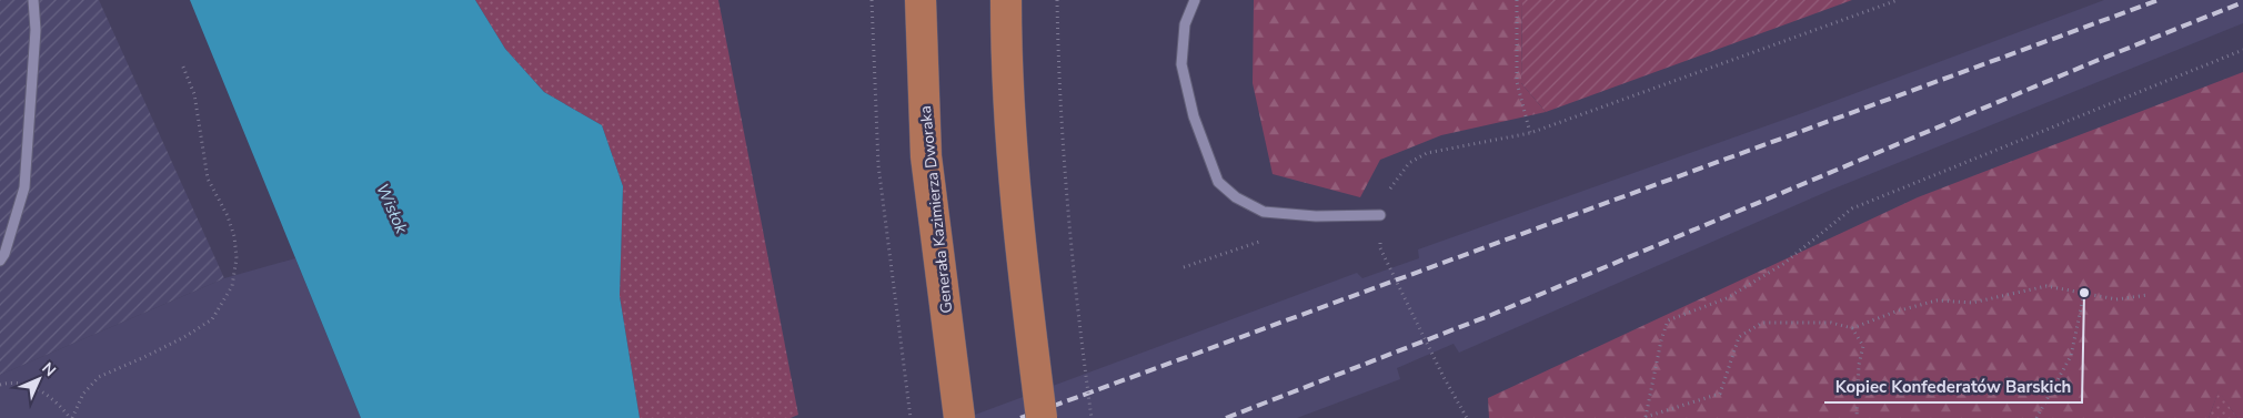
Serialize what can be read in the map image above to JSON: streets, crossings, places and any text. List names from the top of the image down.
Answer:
{
  "streets": {
    "main road": ["Generała Kazimierza Dworaka"]
  },
  "water": ["Wisłok"],
  "places": ["Kopiec Konfederatów Barskich"],
  "north": "top right"
}
